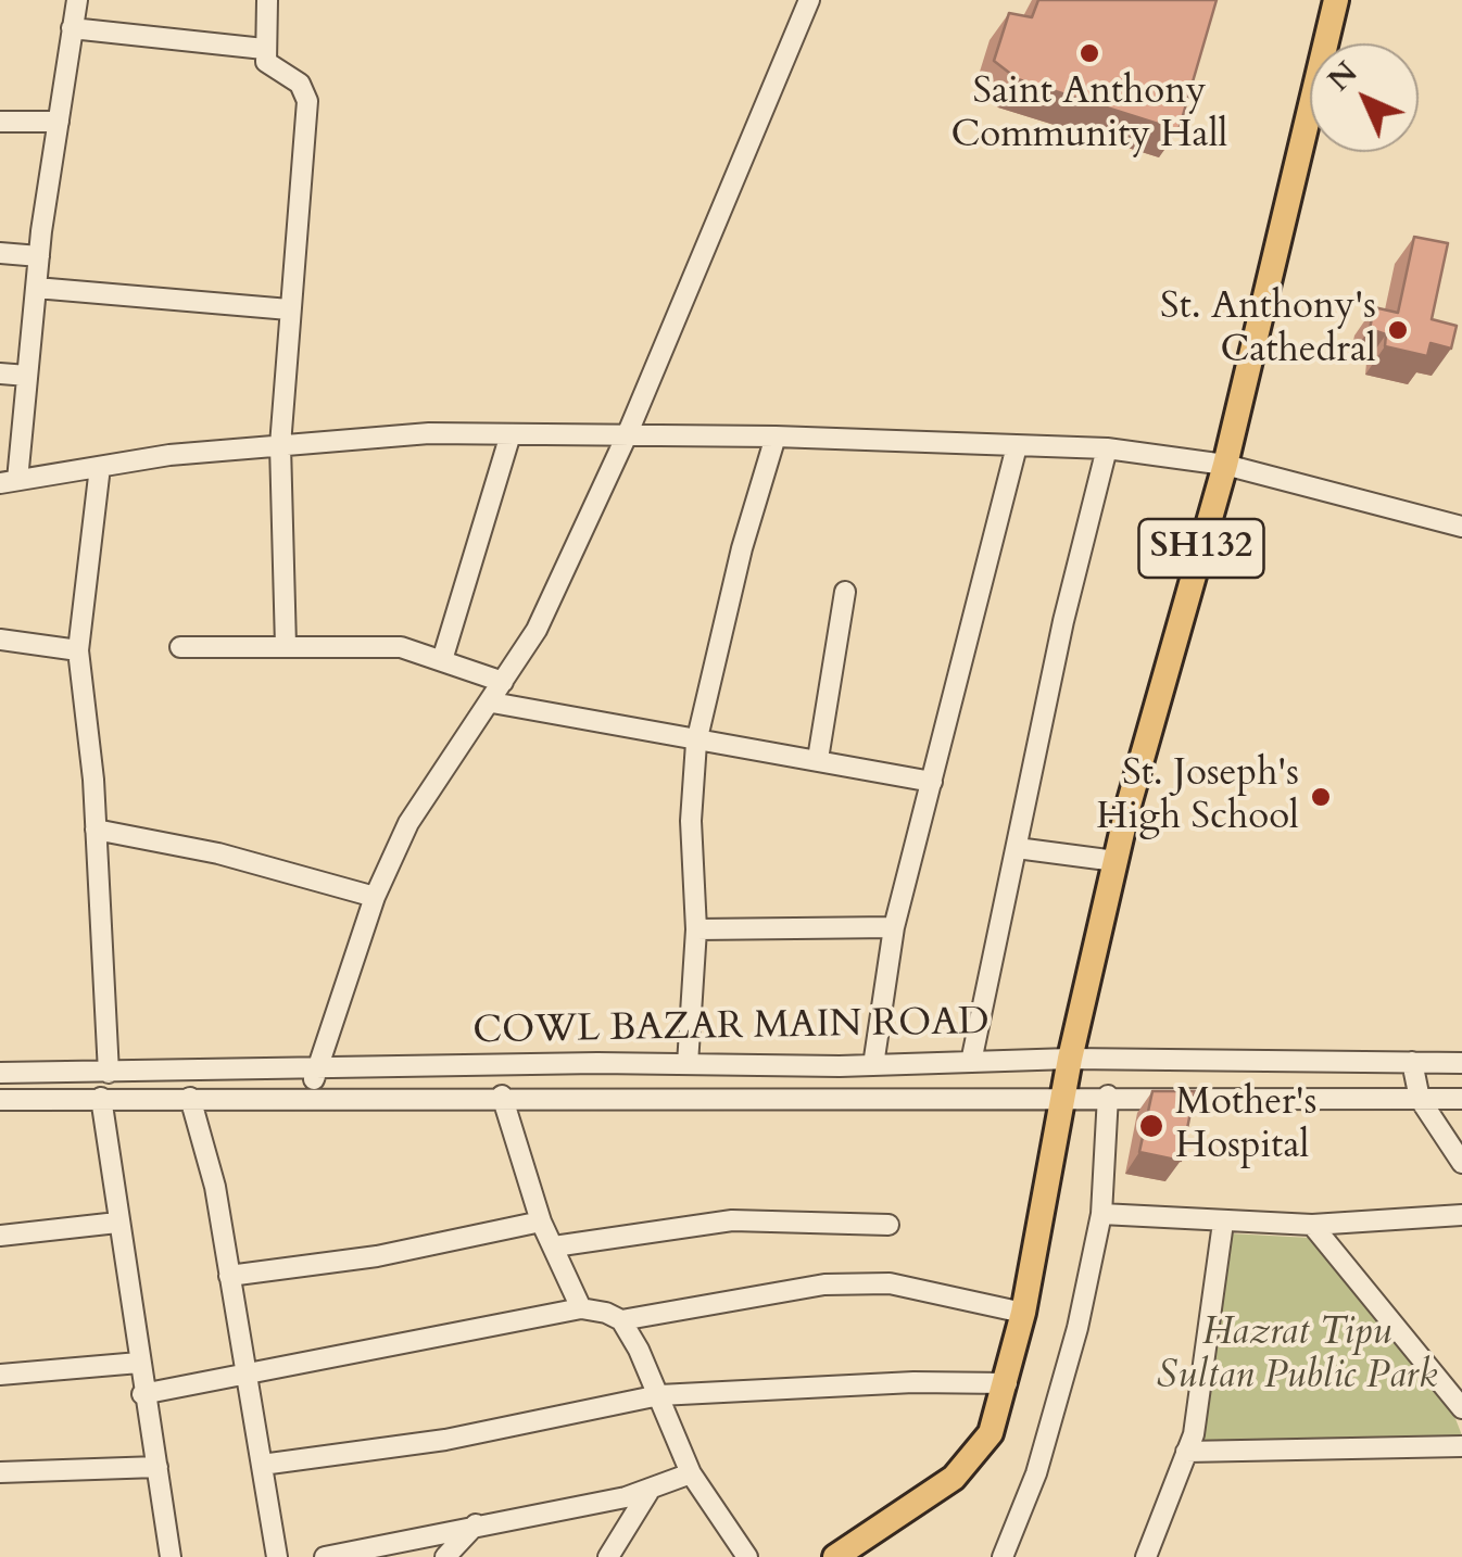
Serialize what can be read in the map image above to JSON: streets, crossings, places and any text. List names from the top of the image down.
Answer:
{
  "streets": {
    "main road": ["SH132"],
    "street": ["COWL BAZAR MAIN ROAD"]
  },
  "crossings": [
    ["SH132", "COWL BAZAR MAIN ROAD"]
  ],
  "parks": ["Hazrat Tipu Sultan Public Park"],
  "places": [
    "Saint Anthony Community Hall",
    "St. Anthony's Cathedral",
    "St. Joseph's High School",
    "Mother's Hospital"
  ],
  "north": "top left"
}
